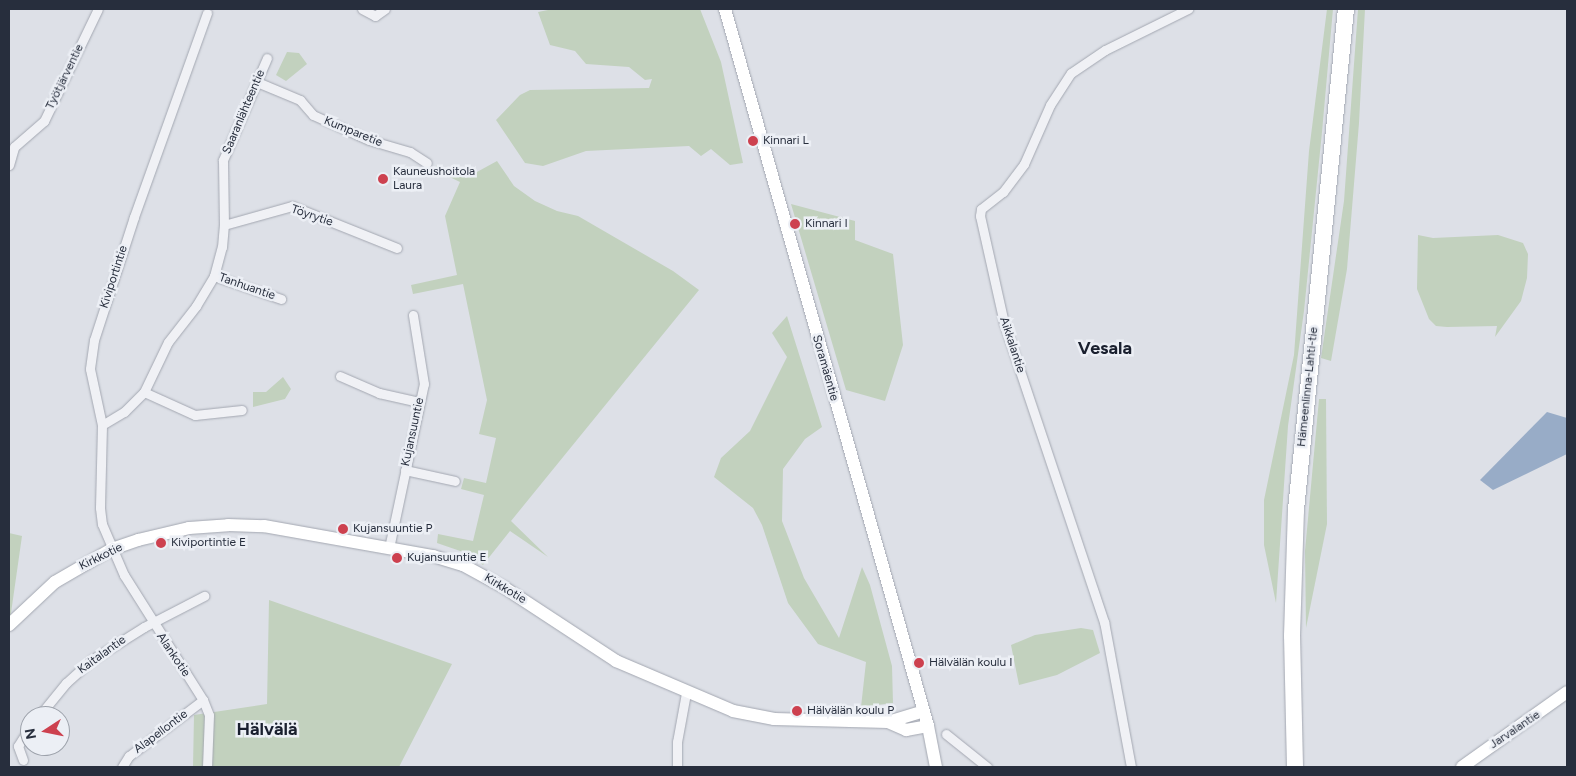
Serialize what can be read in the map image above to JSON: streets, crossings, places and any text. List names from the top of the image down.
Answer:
{
  "streets": {
    "highway": ["Hämeenlinna-Lahti-tie"],
    "street": [
      "Työtjärventie",
      "Saaranlähteentie",
      "Kumparetie",
      "Töyrytie",
      "Kiviportintie",
      "Tanhuantie",
      "Aikkalantie",
      "Soramäentie",
      "Kujansuuntie",
      "Kirkkotie",
      "Kaitalantie",
      "Alankotie",
      "Jarvalantie",
      "Alapellontie"
    ]
  },
  "crossings": [
    ["Saaranlähteentie", "Kumparetie"],
    ["Saaranlähteentie", "Töyrytie"],
    ["Saaranlähteentie", "Kiviportintie"],
    ["Saaranlähteentie", "Tanhuantie"],
    ["Kiviportintie", "Kirkkotie"],
    ["Kiviportintie", "Alankotie"],
    ["Soramäentie", "Kirkkotie"],
    ["Kujansuuntie", "Kirkkotie"],
    ["Kirkkotie", "Alankotie"],
    ["Kaitalantie", "Alankotie"],
    ["Alankotie", "Alapellontie"]
  ],
  "districts": ["Vesala", "Hälvälä"],
  "places": [
    "Kinnari L",
    "Kauneushoitola Laura",
    "Kinnari I",
    "Kujansuuntie P",
    "Kiviportintie E",
    "Kujansuuntie E",
    "Hälvälän koulu I",
    "Hälvälän koulu P"
  ],
  "north": "left"
}
